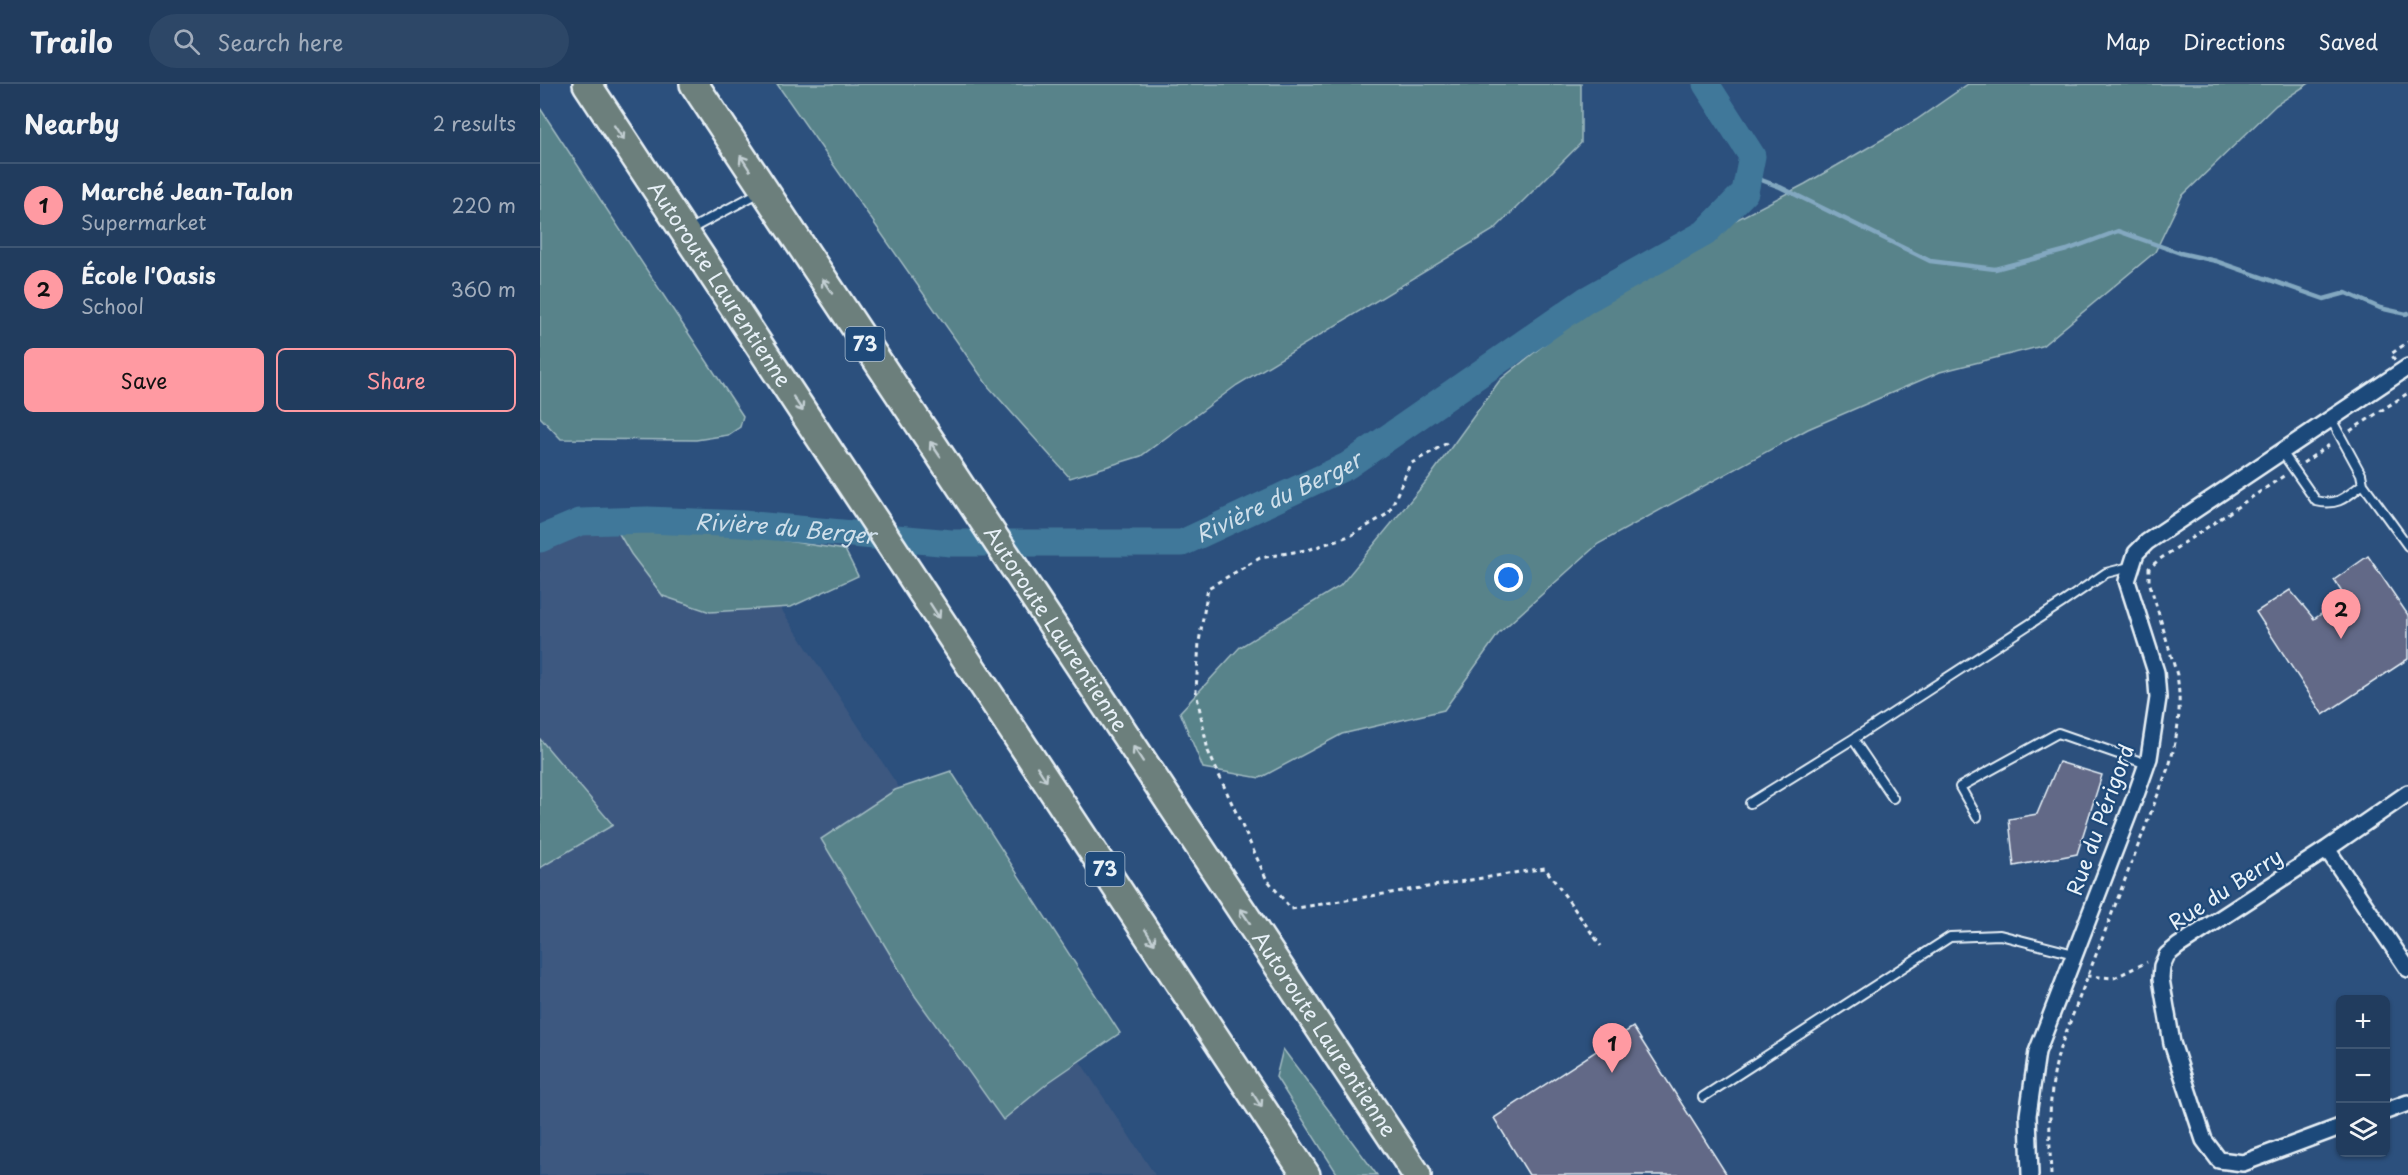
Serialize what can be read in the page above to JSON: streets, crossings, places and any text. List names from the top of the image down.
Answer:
{
  "streets": {
    "highway": ["Autoroute Laurentienne", "73"],
    "street": ["Rue du Périgord", "Rue du Berry"]
  },
  "water": ["Rivière du Berger"],
  "page": {
    "header": "Trailo",
    "search": "Search here",
    "nav": ["Map", "Directions", "Saved"],
    "heading": ["Nearby", "2 results"],
    "list": [
      {
        "mark": "1",
        "name": "Marché Jean-Talon",
        "note": "Supermarket",
        "value": "220 m"
      },
      {
        "mark": "2",
        "name": "École l'Oasis",
        "note": "School",
        "value": "360 m"
      }
    ],
    "buttons": ["Save", "Share"],
    "pins": ["2", "1"],
    "map_buttons": ["+", "−"]
  }
}
